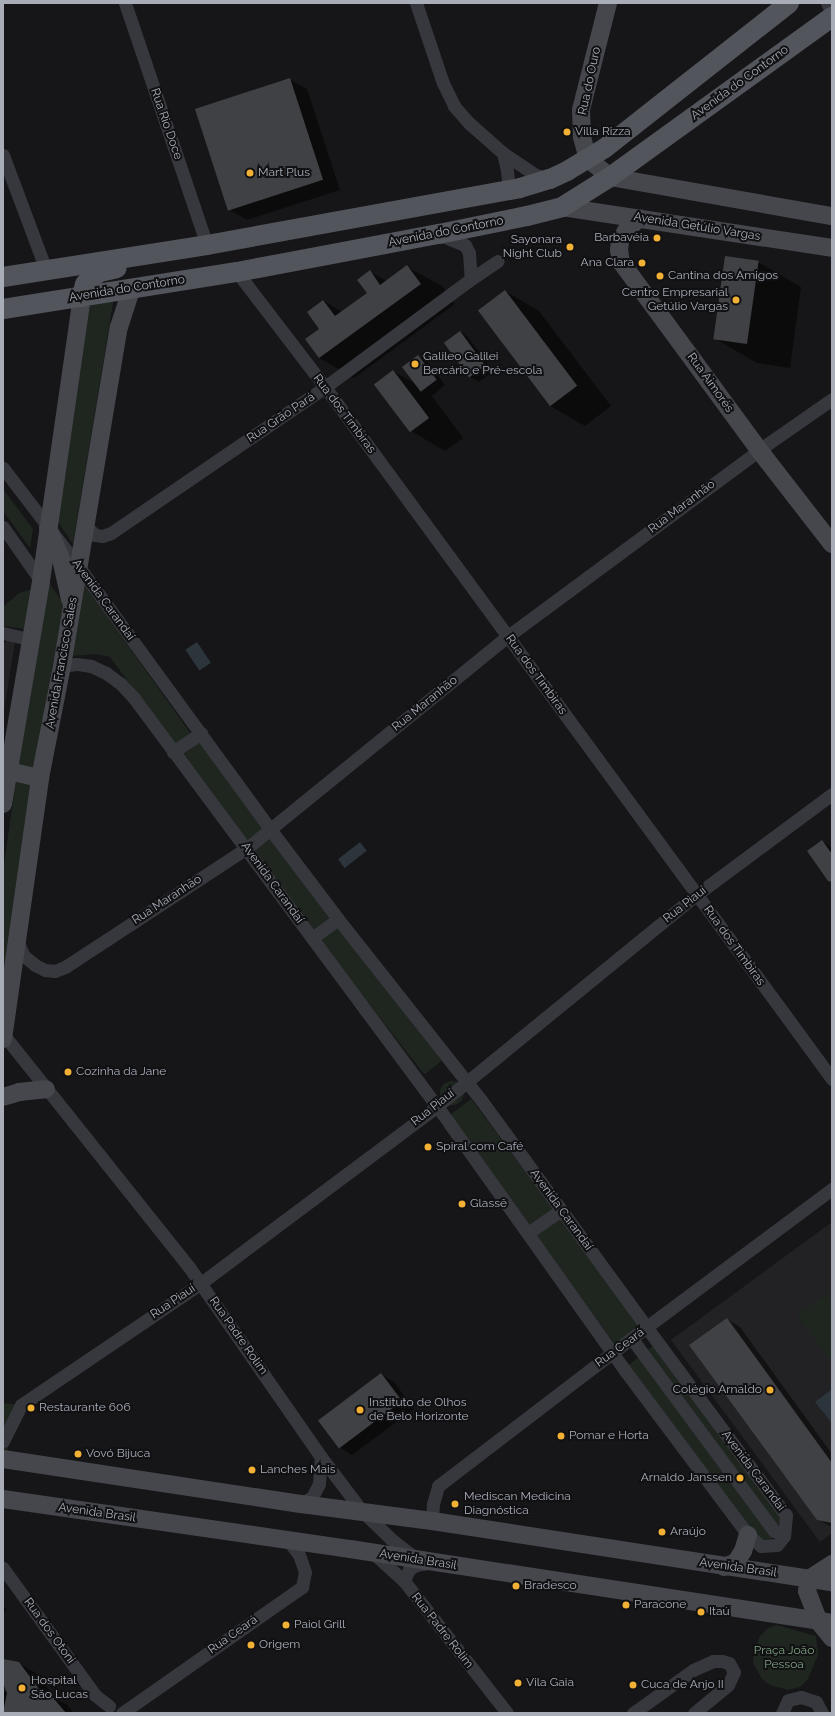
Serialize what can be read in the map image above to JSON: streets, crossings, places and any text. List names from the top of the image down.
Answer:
{
  "streets": {
    "main road": [
      "Rua do Ouro",
      "Avenida do Contorno",
      "Avenida Getúlio Vargas",
      "Rua Aimorés",
      "Avenida Francisco Sales",
      "Avenida Brasil"
    ],
    "street": [
      "Rua Rio Doce",
      "Rua dos Timbiras",
      "Rua Grão Pará",
      "Rua Maranhão",
      "Avenida Carandaí",
      "Rua Piauí",
      "Rua Padre Rolim",
      "Rua Ceará",
      "Rua dos Otoni"
    ]
  },
  "crossings": [
    ["Avenida do Contorno", "Avenida Getúlio Vargas"],
    ["Avenida do Contorno", "Rua dos Timbiras"],
    ["Avenida do Contorno", "Avenida Francisco Sales"],
    ["Avenida Getúlio Vargas", "Rua Aimorés"],
    ["Rua Aimorés", "Rua Maranhão"],
    ["Rua dos Timbiras", "Rua Grão Pará"],
    ["Rua dos Timbiras", "Rua Maranhão"],
    ["Rua dos Timbiras", "Rua Piauí"],
    ["Rua Grão Pará", "Avenida Francisco Sales"],
    ["Rua Maranhão", "Avenida Carandaí"],
    ["Rua Maranhão", "Avenida Francisco Sales"],
    ["Avenida Carandaí", "Avenida Francisco Sales"],
    ["Avenida Carandaí", "Rua Piauí"],
    ["Avenida Carandaí", "Rua Ceará"],
    ["Avenida Francisco Sales", "Rua Padre Rolim"],
    ["Rua Piauí", "Rua Padre Rolim"],
    ["Rua Padre Rolim", "Avenida Brasil"],
    ["Rua Ceará", "Avenida Brasil"],
    ["Rua Ceará", "Rua dos Otoni"]
  ],
  "parks": ["Praça João Pessoa"],
  "places": [
    "Villa Rizza",
    "Mart Plus",
    "Barbavéia",
    "Sayonara Night Club",
    "Ana Clara",
    "Cantina dos Amigos",
    "Centro Empresarial Getúlio Vargas",
    "Galileo Galilei Bercário e Pré-escola",
    "Cozinha da Jane",
    "Spiral com Café",
    "Glassê",
    "Colégio Arnaldo",
    "Restaurante 606",
    "Instituto de Olhos de Belo Horizonte",
    "Pomar e Horta",
    "Vovó Bijuca",
    "Lanches Mais",
    "Arnaldo Janssen",
    "Mediscan Medicina Diagnóstica",
    "Araújo",
    "Bradesco",
    "Paracone",
    "Itaú",
    "Paiol Grill",
    "Origem",
    "Vila Gaia",
    "Cuca de Anjo II",
    "Hospital São Lucas"
  ]
}
